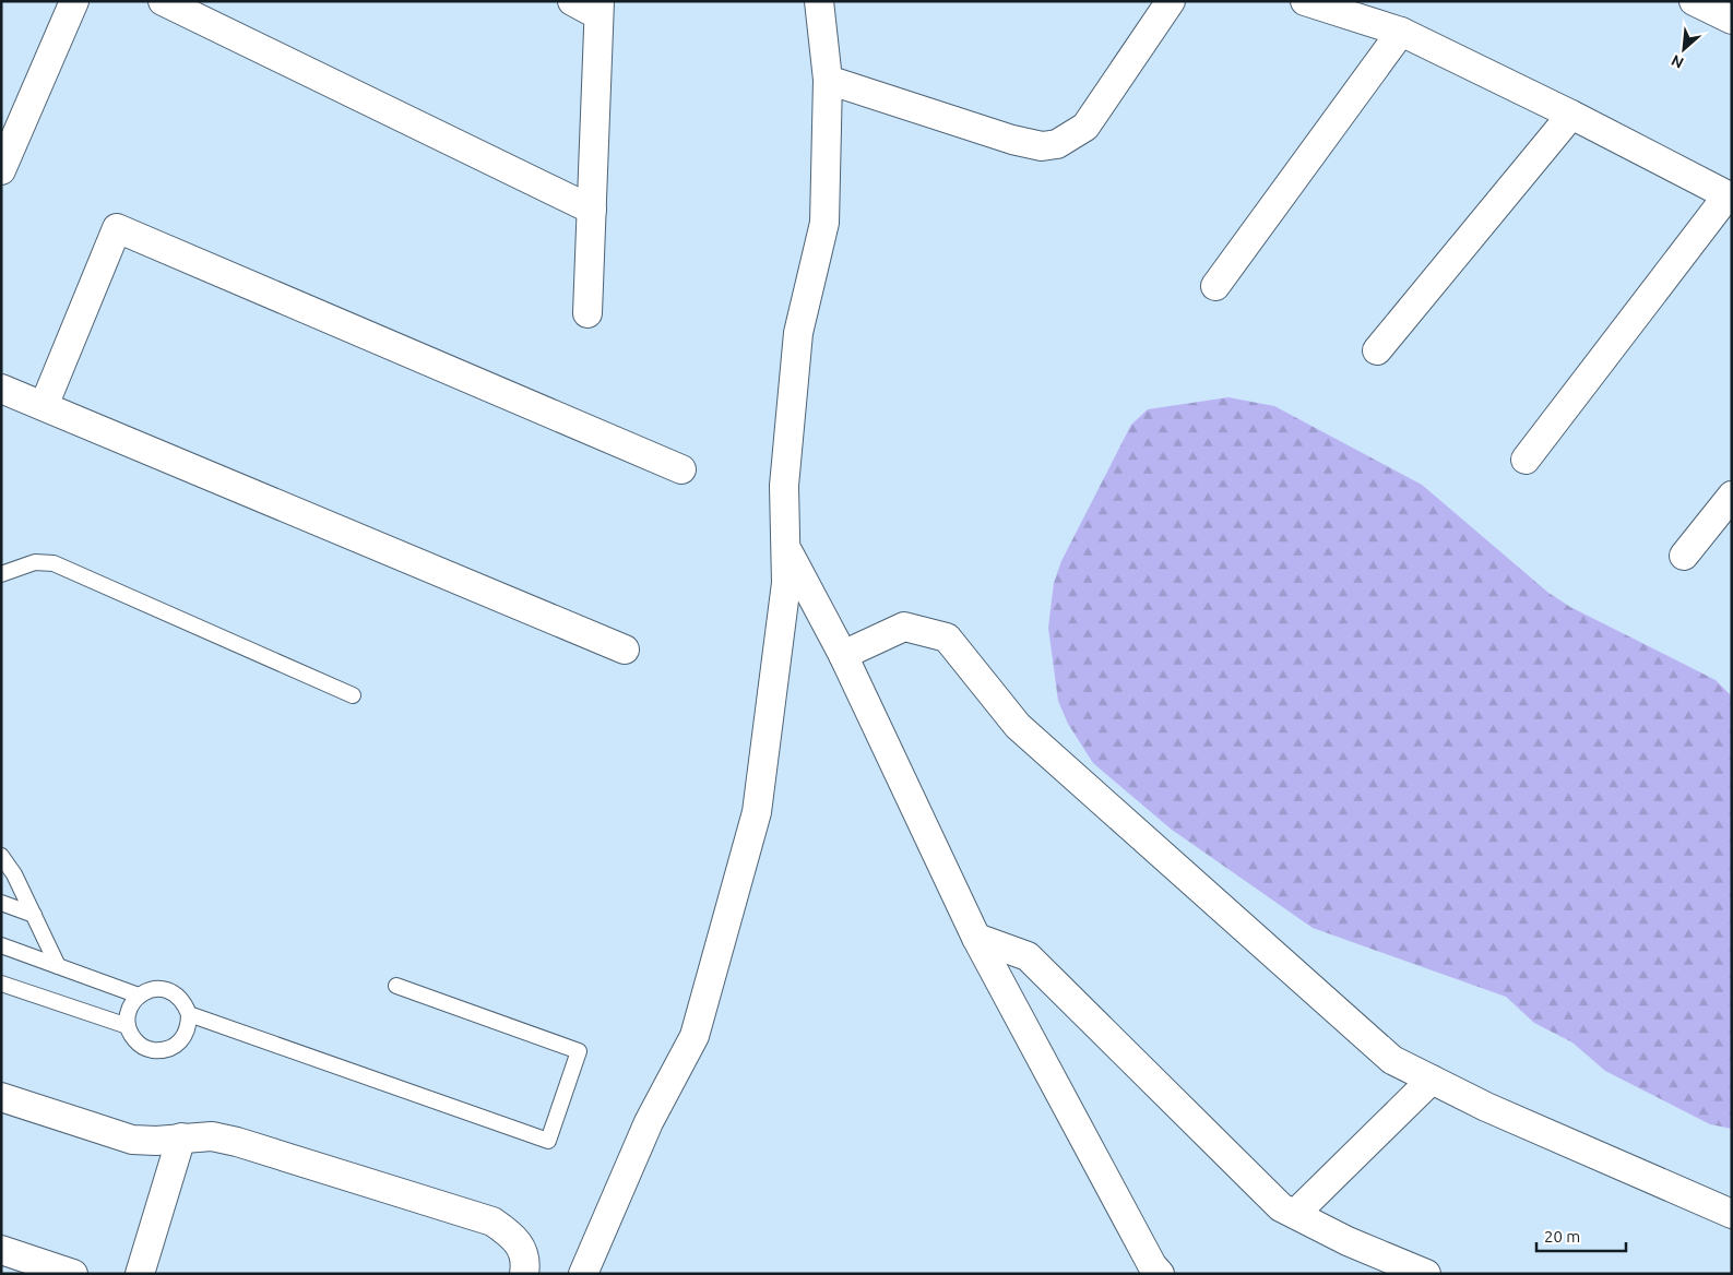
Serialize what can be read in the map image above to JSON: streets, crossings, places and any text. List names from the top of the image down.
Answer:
{
  "scale_bar": "20 m",
  "north": "bottom left"
}
